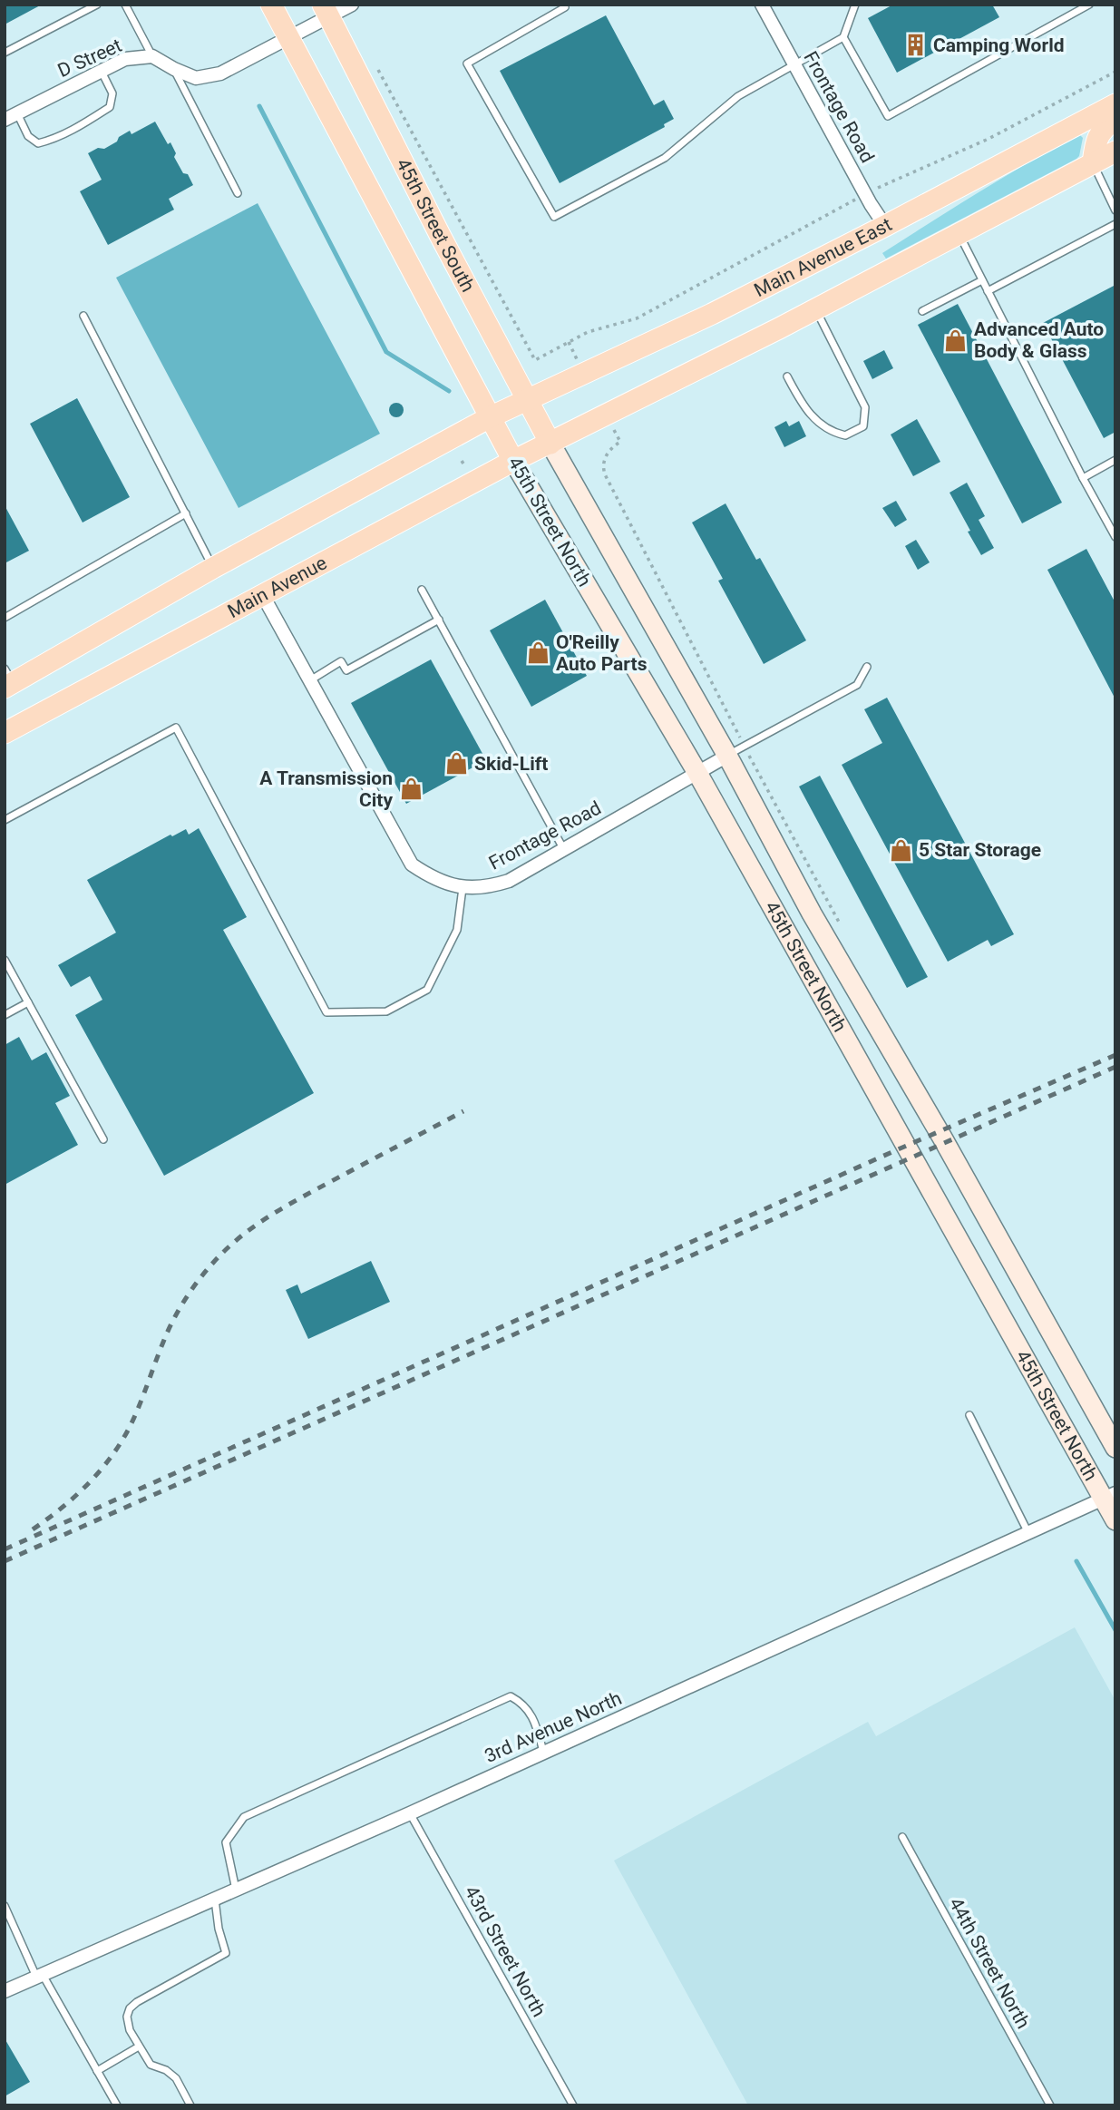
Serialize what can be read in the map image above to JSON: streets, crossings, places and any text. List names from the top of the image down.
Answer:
{
  "streets": {
    "main road": [
      "45th Street South",
      "Main Avenue East",
      "45th Street North",
      "Main Avenue"
    ],
    "street": ["D Street", "Frontage Road", "3rd Avenue North"],
    "lane": ["43rd Street North", "44th Street North"]
  },
  "crossings": [
    ["D Street", "45th Street South"],
    ["Frontage Road", "Main Avenue East"],
    ["Frontage Road", "45th Street North"],
    ["Frontage Road", "Main Avenue"],
    ["45th Street South", "Main Avenue East"],
    ["45th Street South", "45th Street North"],
    ["45th Street South", "Main Avenue"],
    ["45th Street North", "Main Avenue"],
    ["45th Street North", "3rd Avenue North"],
    ["3rd Avenue North", "43rd Street North"]
  ],
  "places": {
    "building": ["Camping World"],
    "shop": [
      "Advanced Auto Body & Glass",
      "O'Reilly Auto Parts",
      "Skid-Lift",
      "A Transmission City",
      "5 Star Storage"
    ]
  }
}
